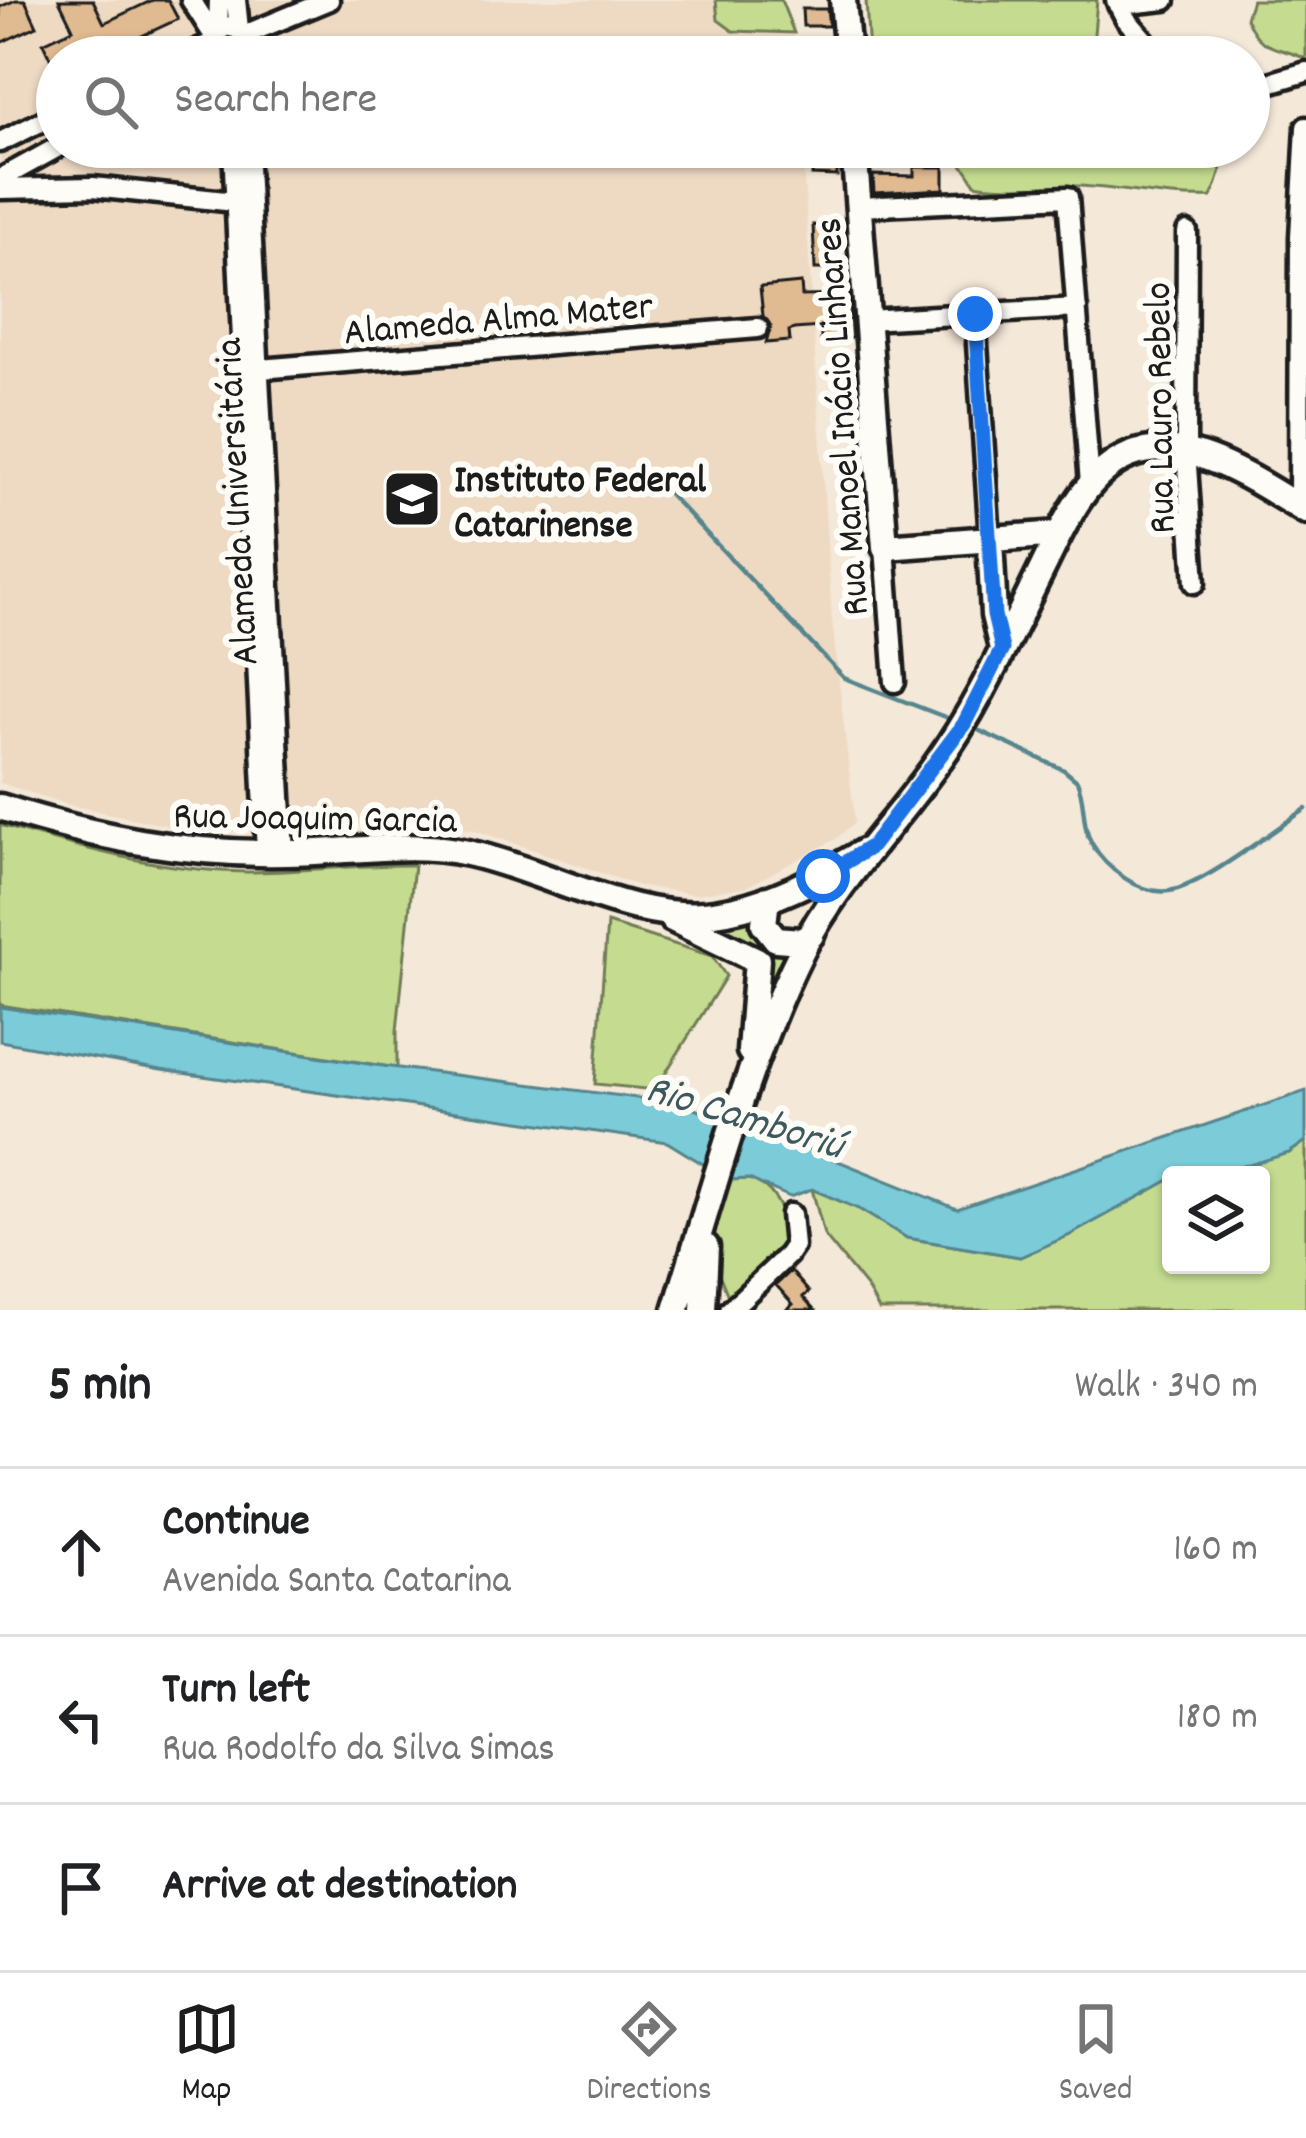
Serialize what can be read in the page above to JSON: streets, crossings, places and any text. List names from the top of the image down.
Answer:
{
  "streets": {
    "main road": ["Rua Manoel Inácio Linhares", "Rua Joaquim Garcia"],
    "street": ["Alameda Alma Mater", "Rua Lauro Rebelo", "Alameda Universitária"]
  },
  "crossings": [
    ["Alameda Alma Mater", "Alameda Universitária"],
    ["Alameda Universitária", "Rua Joaquim Garcia"]
  ],
  "water": ["Rio Camboriú"],
  "places": {
    "school or university": ["Instituto Federal Catarinense"]
  },
  "page": {
    "search": "Search here",
    "heading": ["5 min", "Walk · 340 m"],
    "list": [
      ["Continue", "Avenida Santa Catarina", "160 m"],
      ["Turn left", "Rua Rodolfo da Silva Simas", "180 m"],
      "Arrive at destination"
    ],
    "nav": ["Map", "Directions", "Saved"]
  }
}
